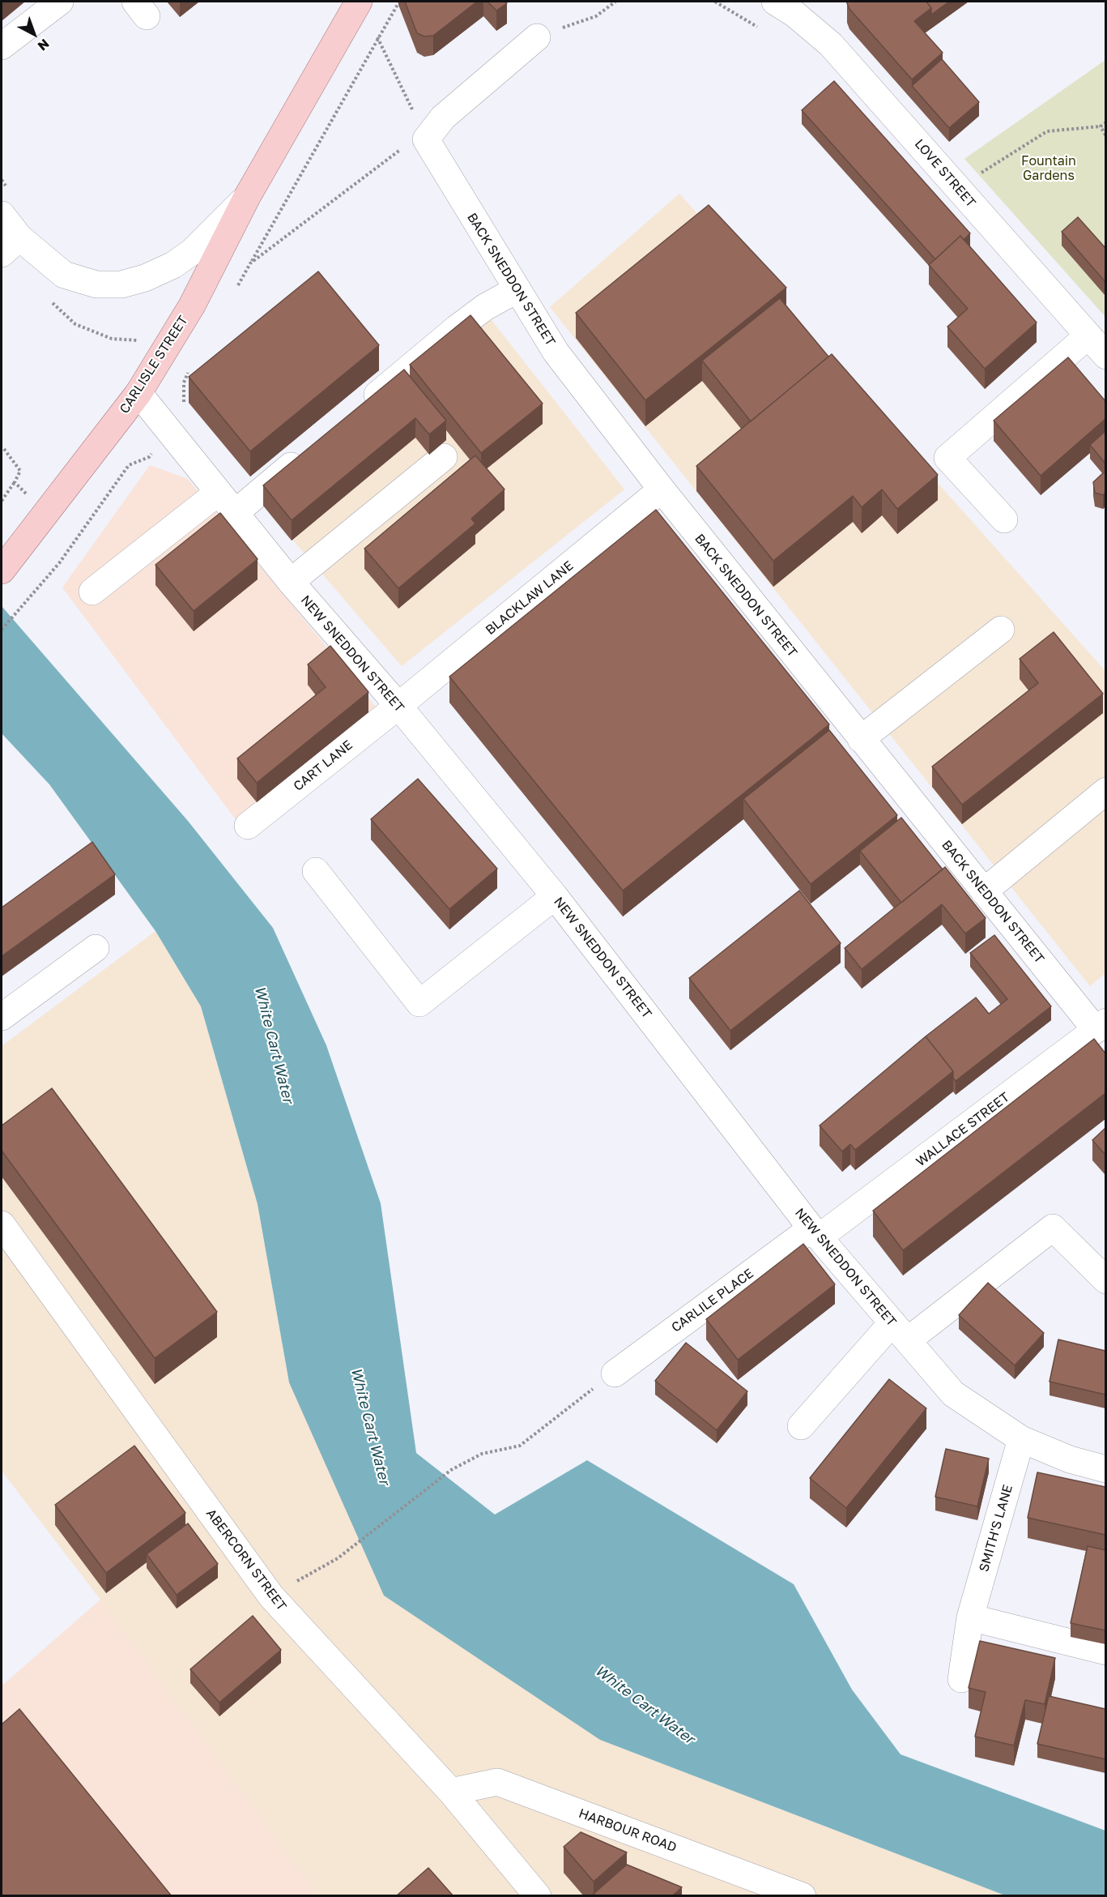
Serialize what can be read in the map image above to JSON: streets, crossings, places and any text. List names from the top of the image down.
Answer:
{
  "streets": {
    "main road": ["CARLISLE STREET"],
    "street": [
      "LOVE STREET",
      "BACK SNEDDON STREET",
      "BLACKLAW LANE",
      "NEW SNEDDON STREET",
      "CART LANE",
      "WALLACE STREET",
      "CARLILE PLACE",
      "SMITH'S LANE",
      "ABERCORN STREET",
      "HARBOUR ROAD"
    ]
  },
  "crossings": [
    ["BACK SNEDDON STREET", "BLACKLAW LANE"],
    ["BACK SNEDDON STREET", "WALLACE STREET"],
    ["CARLISLE STREET", "NEW SNEDDON STREET"],
    ["BLACKLAW LANE", "NEW SNEDDON STREET"],
    ["BLACKLAW LANE", "CART LANE"],
    ["NEW SNEDDON STREET", "CART LANE"],
    ["NEW SNEDDON STREET", "WALLACE STREET"],
    ["NEW SNEDDON STREET", "CARLILE PLACE"],
    ["NEW SNEDDON STREET", "SMITH'S LANE"],
    ["WALLACE STREET", "CARLILE PLACE"],
    ["ABERCORN STREET", "HARBOUR ROAD"]
  ],
  "water": ["White Cart Water"],
  "parks": ["Fountain Gardens"],
  "north": "bottom right"
}
